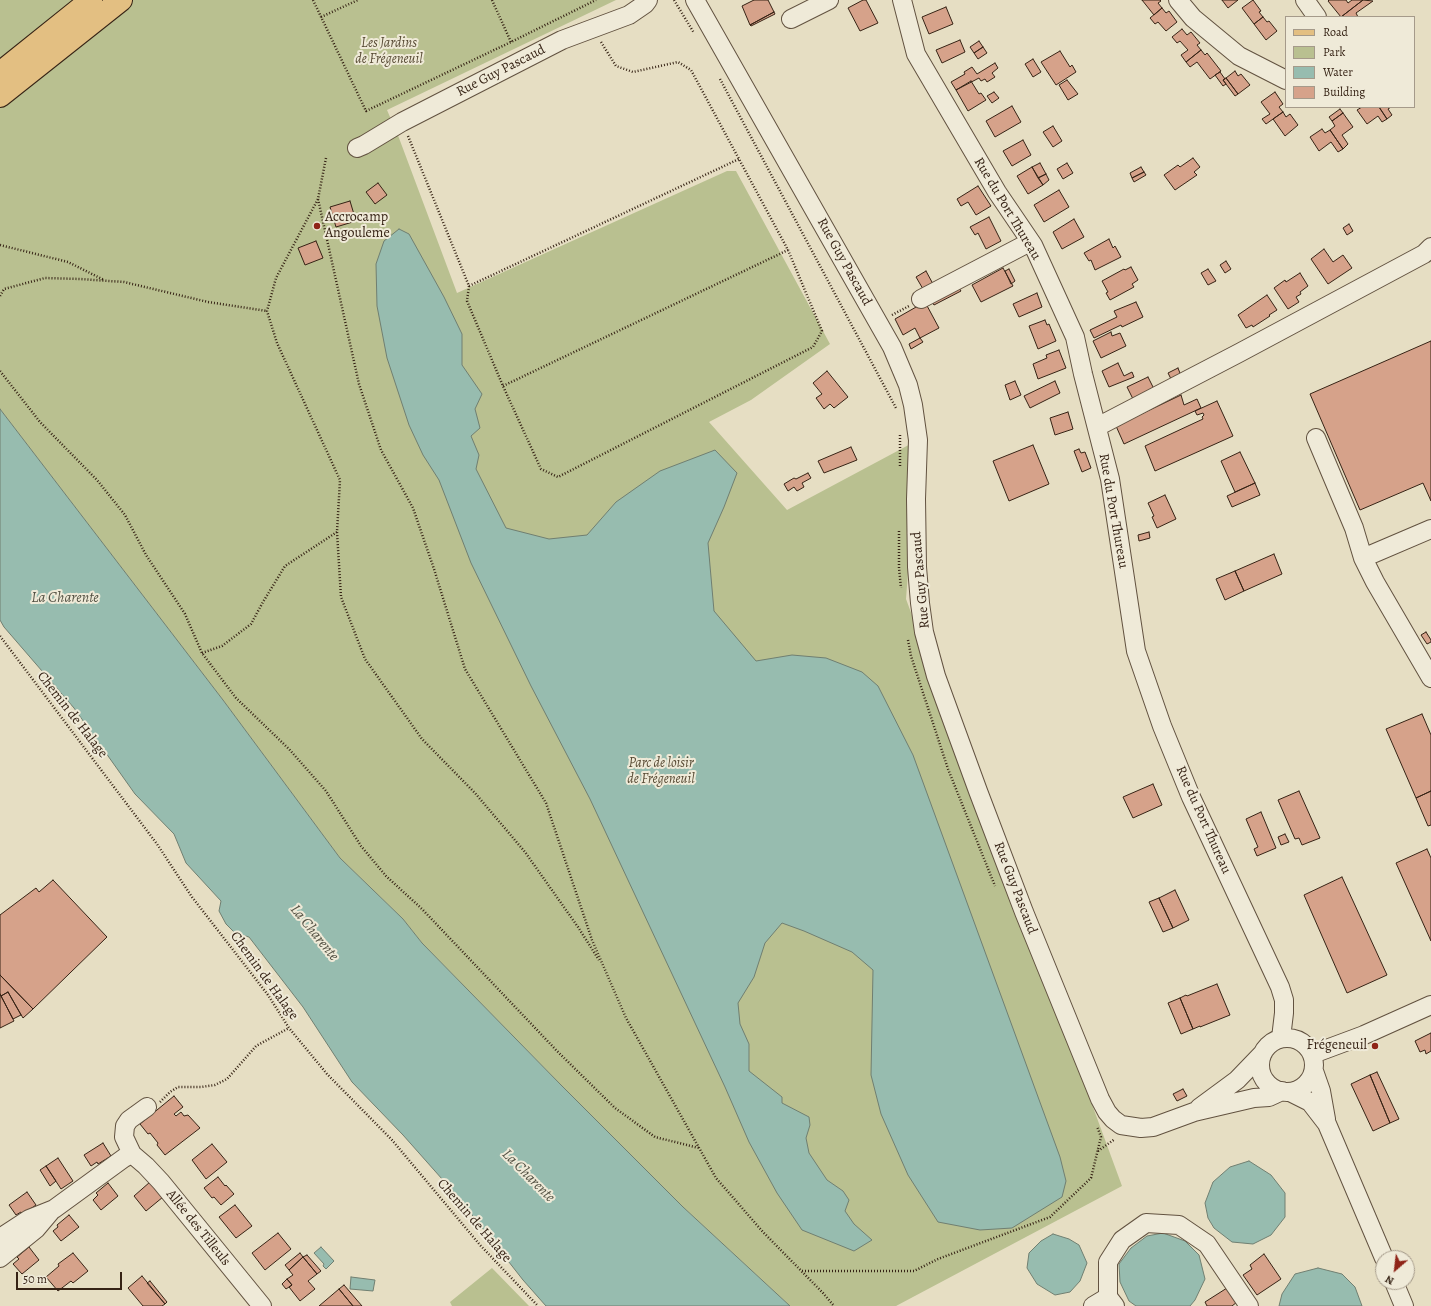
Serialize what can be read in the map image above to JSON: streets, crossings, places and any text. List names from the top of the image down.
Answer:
{
  "streets": {
    "street": ["Rue Guy Pascaud", "Rue du Port Thureau", "Allée des Tilleuls"],
    "path": ["Chemin de Halage"]
  },
  "crossings": [
    ["Rue Guy Pascaud", "Rue du Port Thureau"]
  ],
  "water": ["La Charente"],
  "parks": ["Les Jardins de Frégeneuil", "Parc de loisir de Frégeneuil"],
  "places": ["Accrocamp Angouleme", "Frégeneuil"],
  "legend": [
    "Road",
    "Park",
    "Water",
    "Building"
  ],
  "scale_bar": "50 m",
  "north": "bottom left"
}
